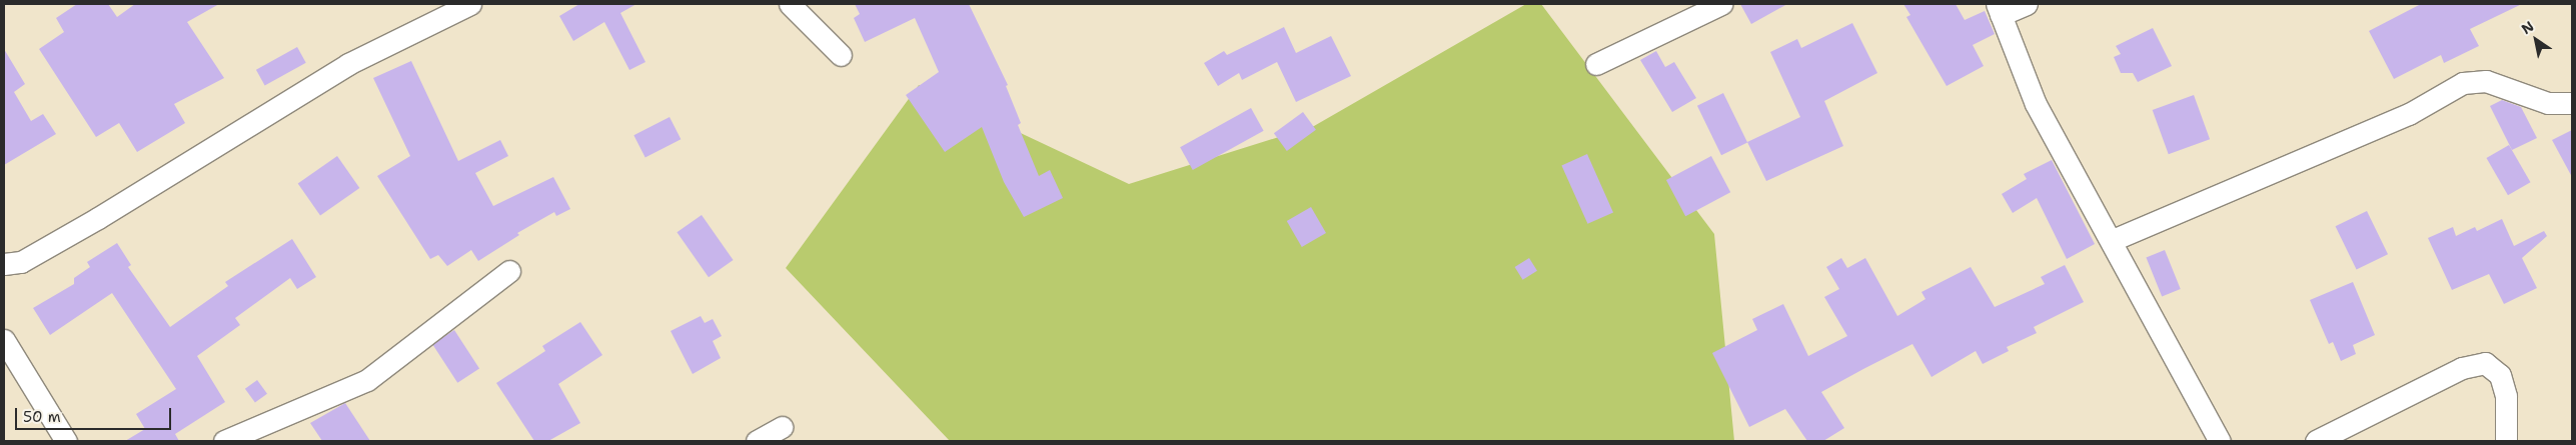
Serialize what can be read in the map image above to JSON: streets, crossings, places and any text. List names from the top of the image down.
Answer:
{
  "scale_bar": "50 m",
  "north": "top left"
}
